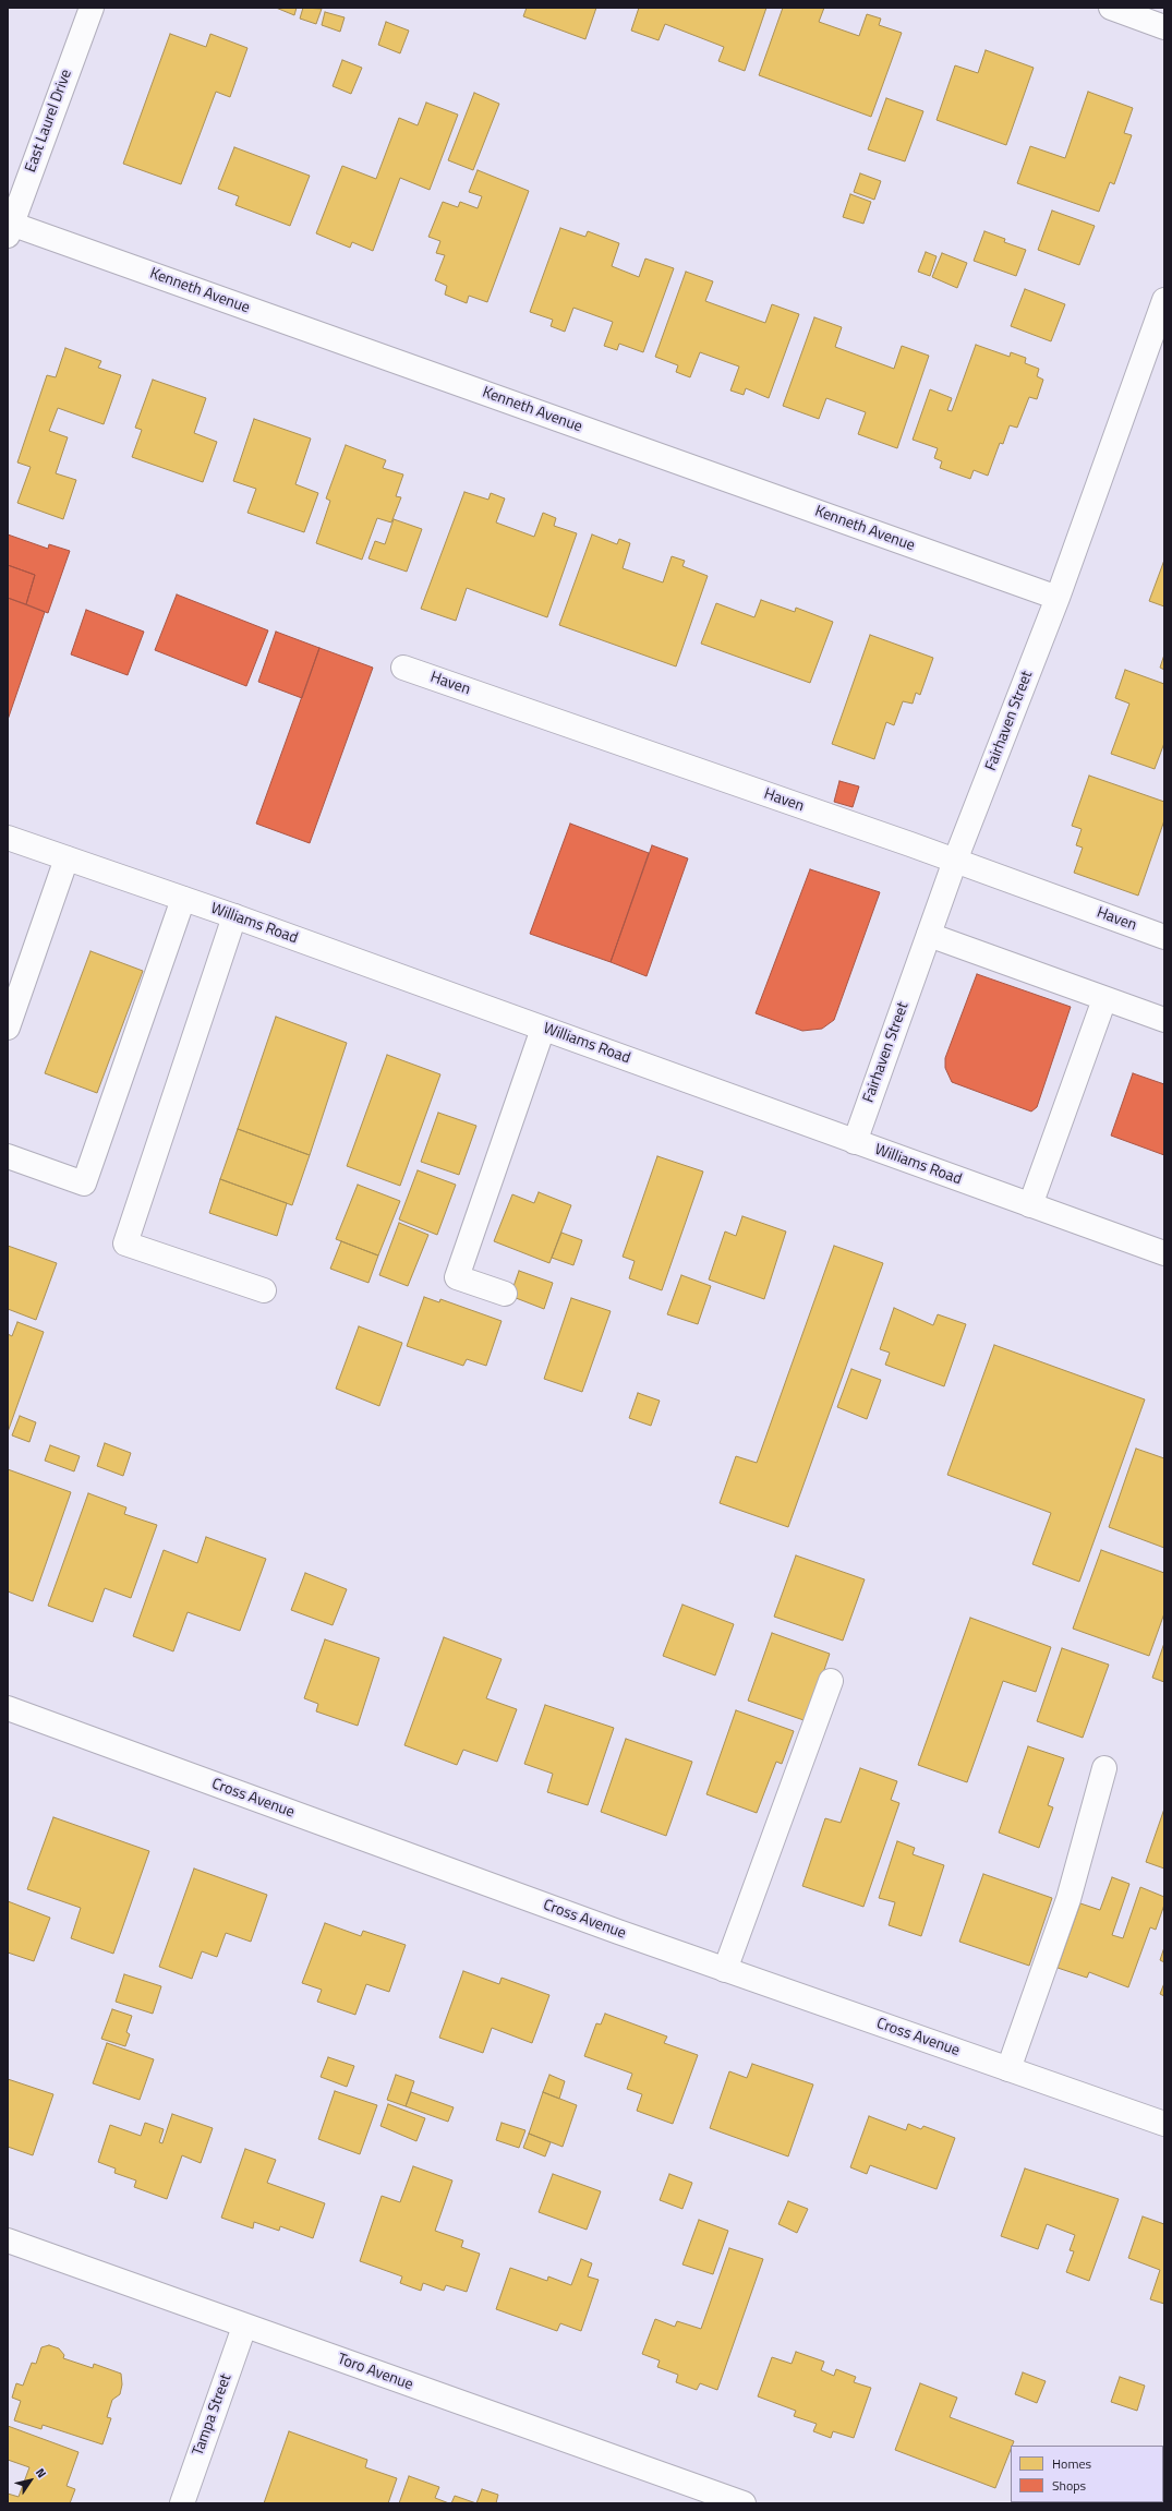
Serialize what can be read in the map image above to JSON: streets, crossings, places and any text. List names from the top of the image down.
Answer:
{
  "streets": {
    "street": [
      "East Laurel Drive",
      "Kenneth Avenue",
      "Haven",
      "Fairhaven Street",
      "Williams Road",
      "Cross Avenue",
      "Toro Avenue",
      "Tampa Street"
    ]
  },
  "crossings": [
    ["East Laurel Drive", "Kenneth Avenue"],
    ["Kenneth Avenue", "Fairhaven Street"],
    ["Haven", "Fairhaven Street"],
    ["Fairhaven Street", "Williams Road"],
    ["Toro Avenue", "Tampa Street"]
  ],
  "legend": ["Homes", "Shops"],
  "north": "top right"
}
